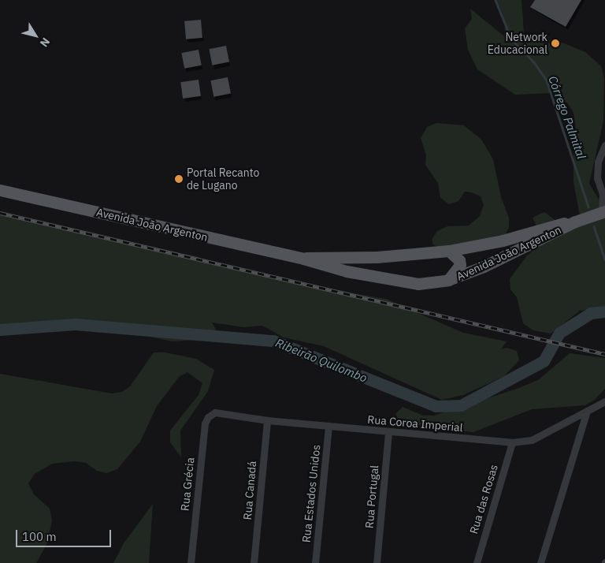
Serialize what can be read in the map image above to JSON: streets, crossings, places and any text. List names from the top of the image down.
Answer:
{
  "streets": {
    "main road": ["Avenida João Argenton"],
    "street": [
      "Rua Coroa Imperial",
      "Rua Grécia",
      "Rua Canadá",
      "Rua Estados Unidos",
      "Rua Portugal",
      "Rua das Rosas"
    ]
  },
  "crossings": [
    ["Rua Coroa Imperial", "Rua Grécia"],
    ["Rua Coroa Imperial", "Rua Canadá"],
    ["Rua Coroa Imperial", "Rua Estados Unidos"],
    ["Rua Coroa Imperial", "Rua Portugal"],
    ["Rua Coroa Imperial", "Rua das Rosas"]
  ],
  "water": ["Córrego Palmital", "Ribeirão Quilombo"],
  "places": ["Network Educacional", "Portal Recanto de Lugano"],
  "scale_bar": "100 m",
  "north": "bottom right"
}
